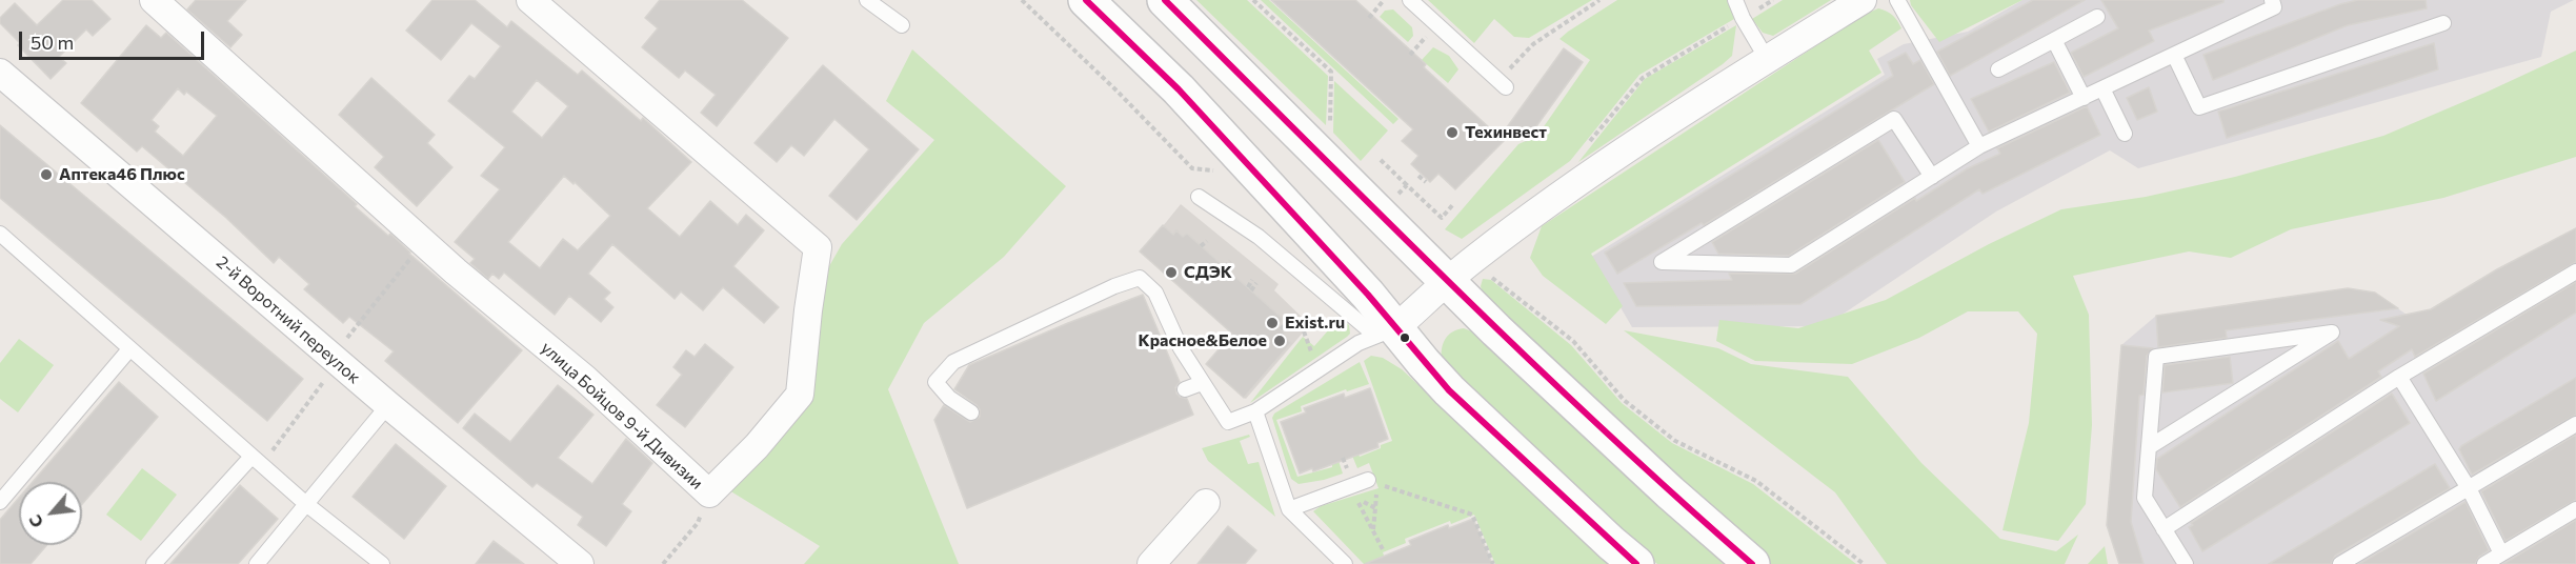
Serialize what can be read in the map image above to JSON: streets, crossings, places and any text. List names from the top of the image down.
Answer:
{
  "streets": {
    "street": ["2-й Воротний переулок", "улица Бойцов 9-й Дивизии"]
  },
  "places": [
    "Техинвест",
    "Аптека46 Плюс",
    "СДЭК",
    "Exist.ru",
    "Красное&Белое"
  ],
  "scale_bar": "50 m",
  "north": "bottom left"
}
